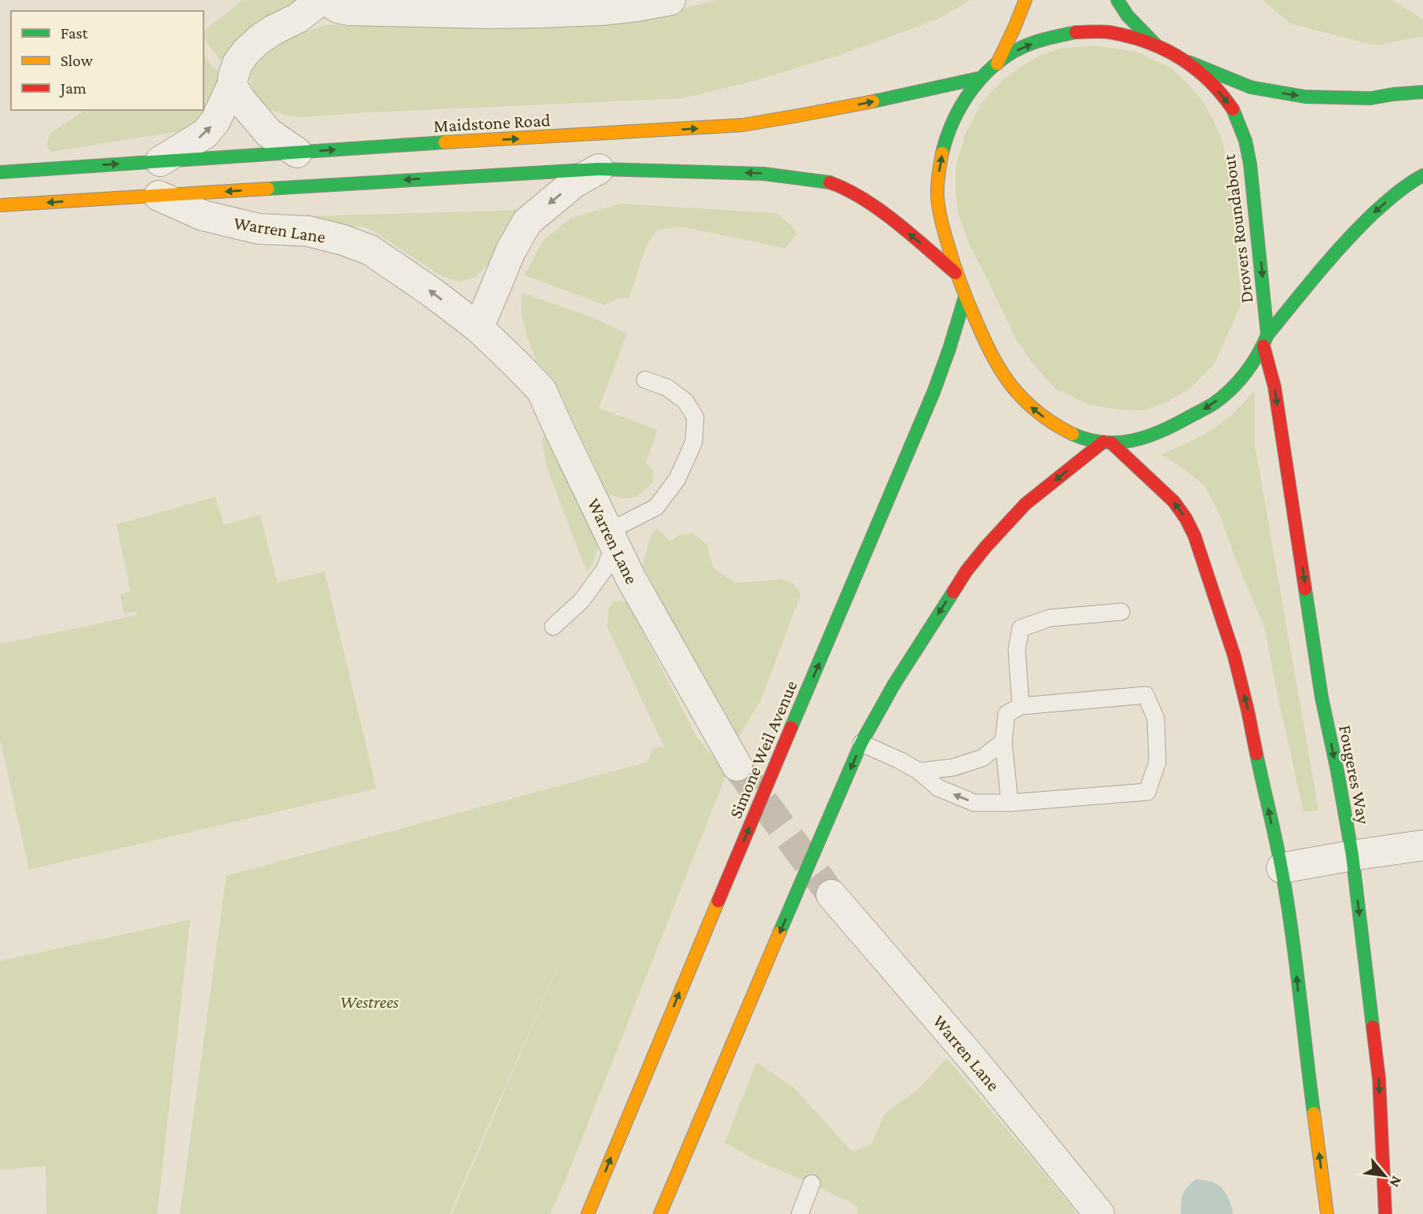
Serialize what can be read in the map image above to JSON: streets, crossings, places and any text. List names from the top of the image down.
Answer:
{
  "streets": {
    "main road": [
      "Maidstone Road",
      "Drovers Roundabout",
      "Simone Weil Avenue",
      "Fougeres Way"
    ],
    "street": ["Warren Lane"]
  },
  "crossings": [
    ["Maidstone Road", "Drovers Roundabout"],
    ["Drovers Roundabout", "Simone Weil Avenue"],
    ["Drovers Roundabout", "Fougeres Way"]
  ],
  "parks": ["Westrees"],
  "legend": ["Fast", "Slow", "Jam"],
  "north": "bottom right"
}
